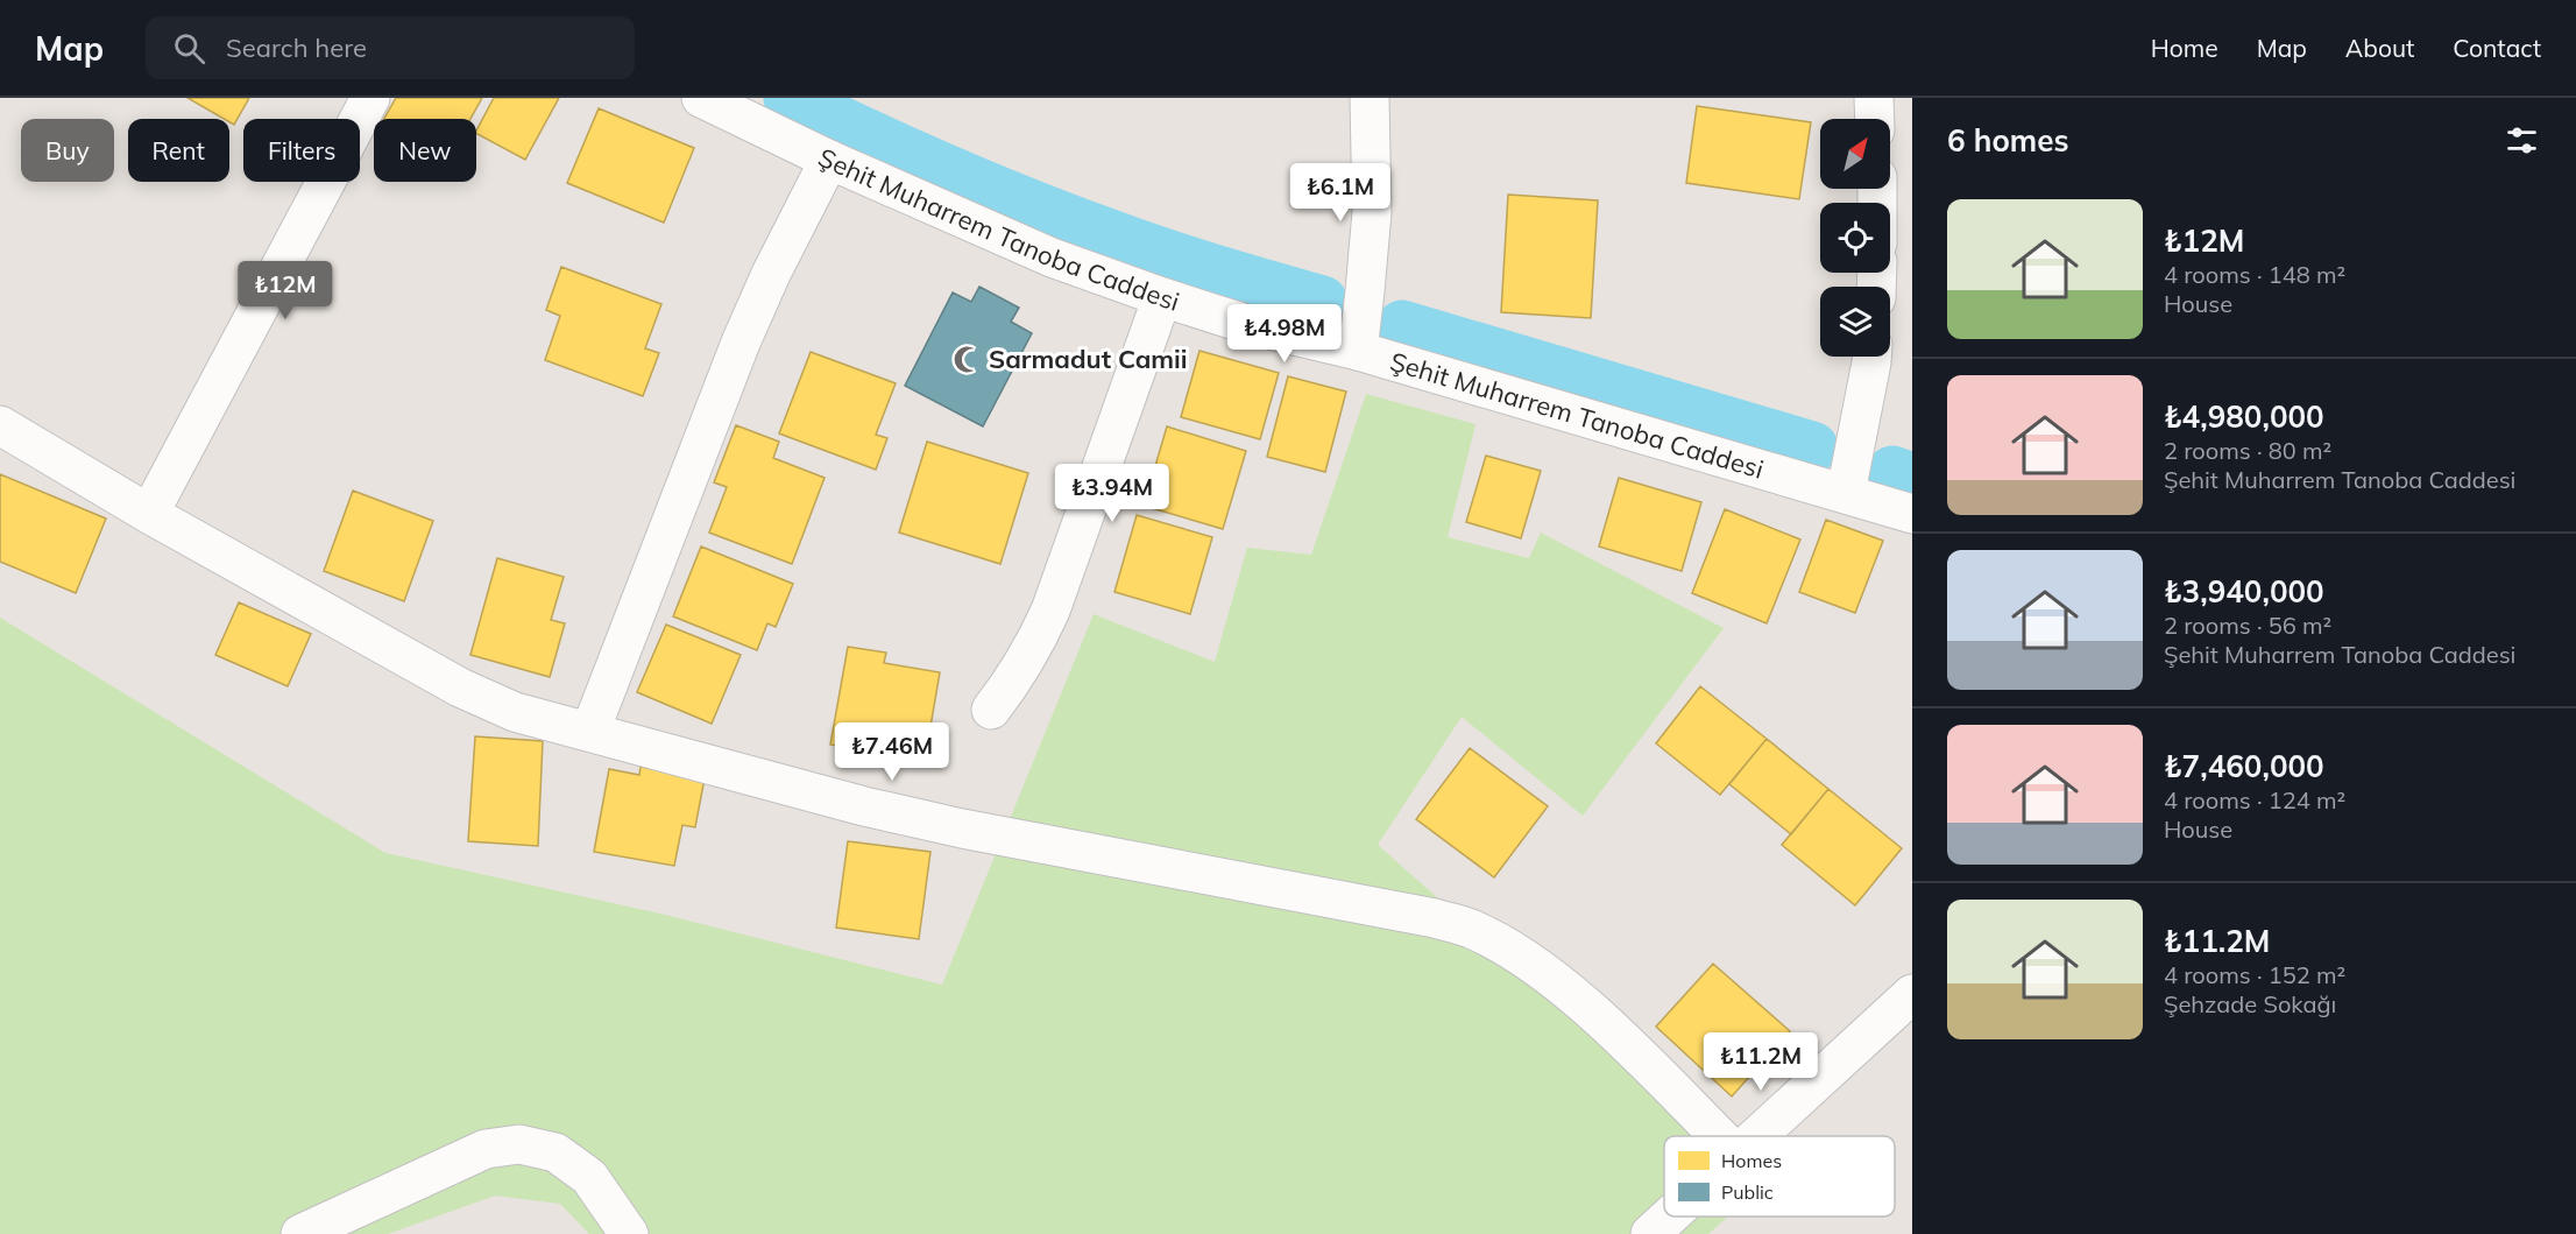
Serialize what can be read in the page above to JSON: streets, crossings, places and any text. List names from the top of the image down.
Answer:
{
  "streets": {
    "street": ["Şehit Muharrem Tanoba Caddesi"]
  },
  "places": {
    "mosque": ["Sarmadut Camii"]
  },
  "legend": ["Homes", "Public"],
  "north": "top right",
  "page": {
    "header": "Map",
    "search": "Search here",
    "nav": [
      "Home",
      "Map",
      "About",
      "Contact"
    ],
    "heading": "6 homes",
    "chip": [
      "Buy",
      "Rent",
      "Filters",
      "New"
    ],
    "price": [
      "₺6.1M",
      "₺12M",
      "₺4.98M",
      "₺3.94M",
      "₺7.46M",
      "₺11.2M"
    ],
    "list": [
      {
        "name": "₺12M",
        "note": "4 rooms · 148 m² · House"
      },
      {
        "name": "₺4,980,000",
        "note": "2 rooms · 80 m² · Şehit Muharrem Tanoba Caddesi"
      },
      {
        "name": "₺3,940,000",
        "note": "2 rooms · 56 m² · Şehit Muharrem Tanoba Caddesi"
      },
      {
        "name": "₺7,460,000",
        "note": "4 rooms · 124 m² · House"
      },
      {
        "name": "₺11.2M",
        "note": "4 rooms · 152 m² · Şehzade Sokağı"
      }
    ]
  }
}
